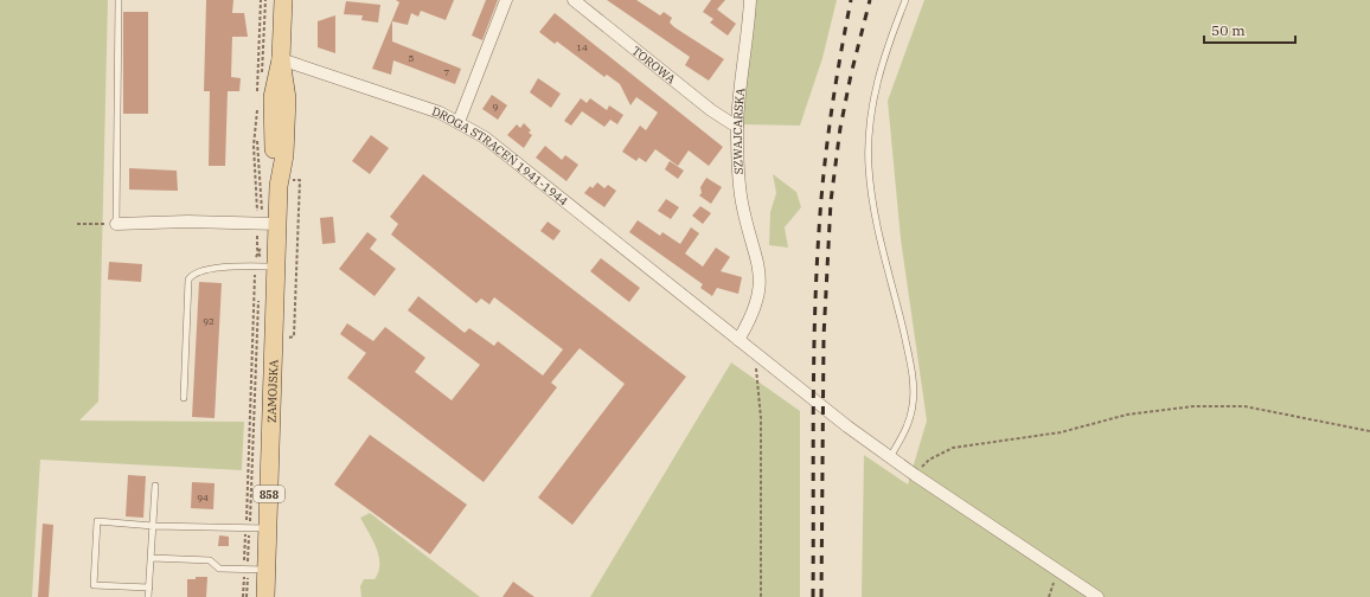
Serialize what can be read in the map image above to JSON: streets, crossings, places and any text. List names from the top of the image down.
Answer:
{
  "streets": {
    "main road": ["ZAMOJSKA", "858"],
    "street": ["TOROWA", "SZWAJCARSKA", "DROGA STRACEŃ 1941-1944"]
  },
  "crossings": [
    ["TOROWA", "SZWAJCARSKA"],
    ["SZWAJCARSKA", "DROGA STRACEŃ 1941-1944"],
    ["DROGA STRACEŃ 1941-1944", "ZAMOJSKA"]
  ],
  "house_numbers": [
    "14",
    "5",
    "7",
    "9",
    "92",
    "94"
  ],
  "scale_bar": "50 m"
}
